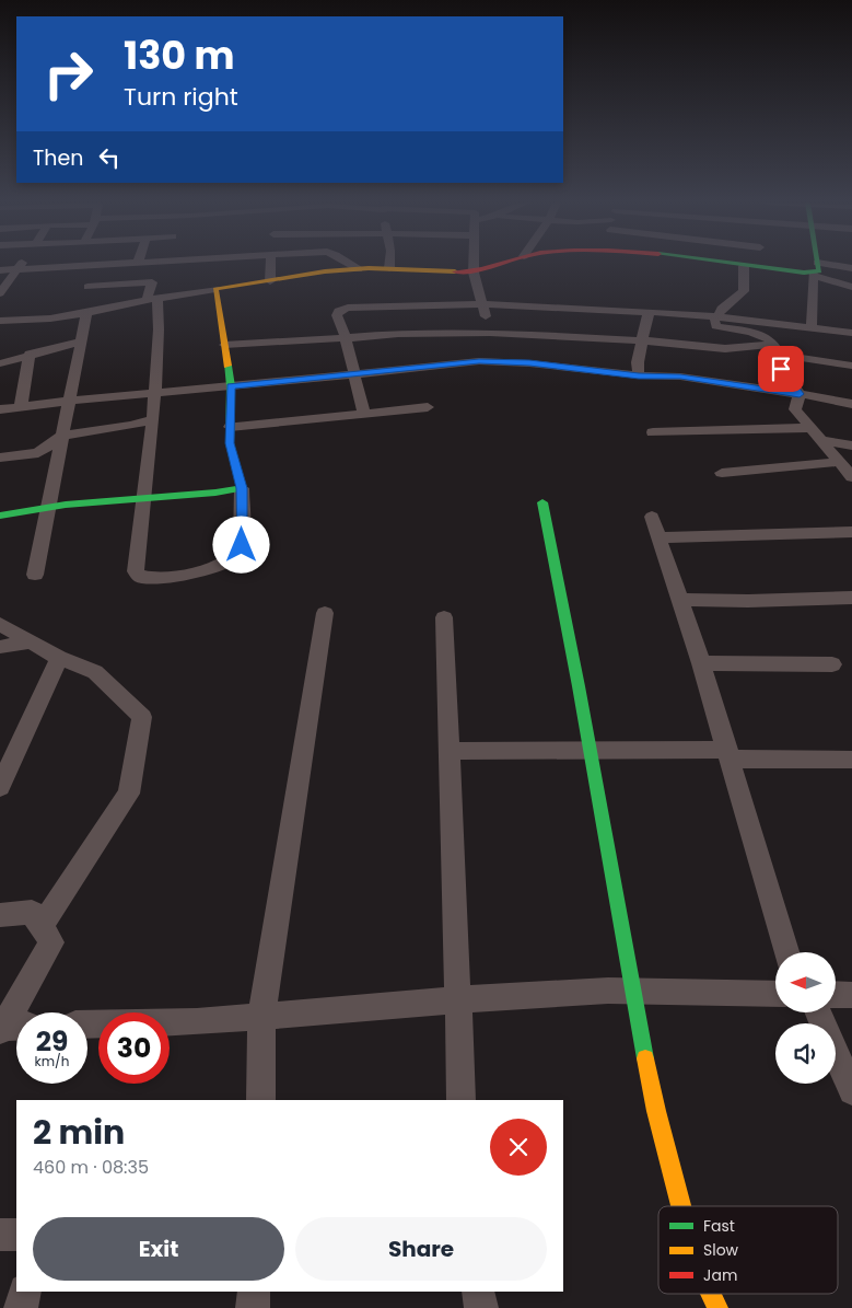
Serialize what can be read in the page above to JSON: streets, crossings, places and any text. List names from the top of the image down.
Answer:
{
  "legend": ["Fast", "Slow", "Jam"],
  "north": "left",
  "page": {
    "turn": ["130 m", "Turn right"],
    "then": "Then",
    "speed": "29 km/h",
    "limit": "30",
    "heading": ["2 min", "460 m · 08:35"],
    "buttons": ["Exit", "Share"]
  }
}
